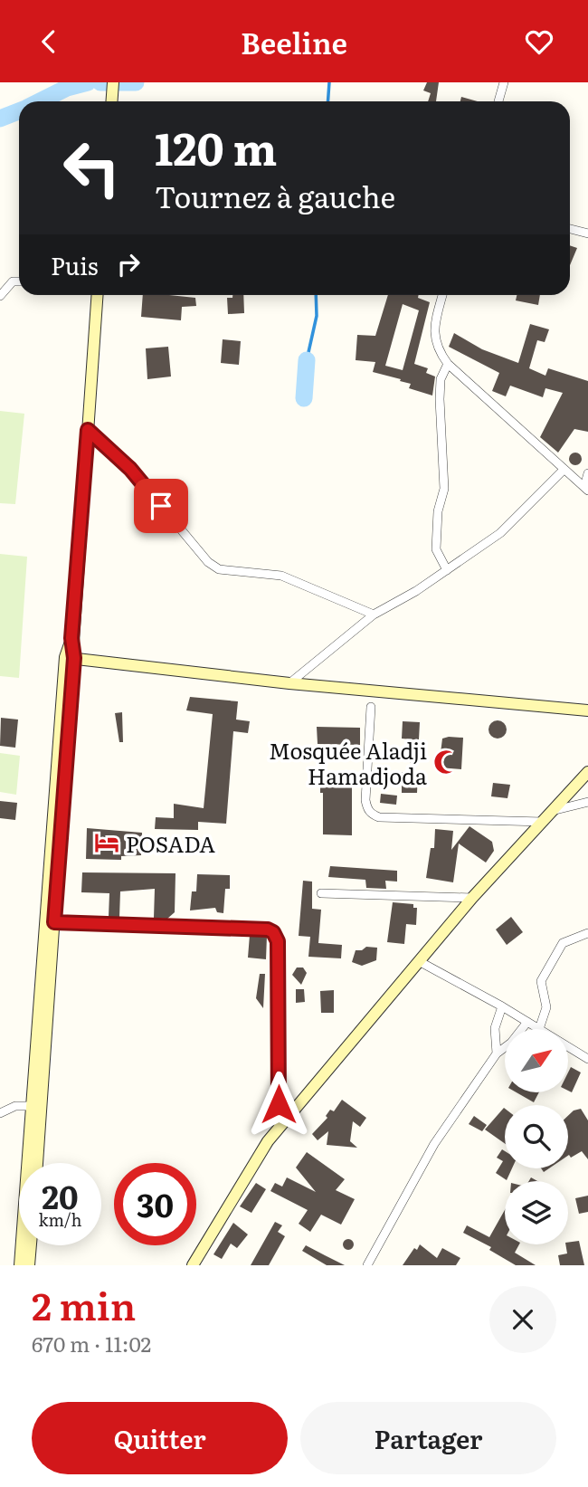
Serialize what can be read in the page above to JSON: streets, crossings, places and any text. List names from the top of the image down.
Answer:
{
  "places": {
    "mosque": ["Mosquée Aladji Hamadjoda"],
    "hotel": ["POSADA"]
  },
  "north": "top right",
  "page": {
    "header": "Beeline",
    "turn": ["120 m", "Tournez à gauche"],
    "then": "Puis",
    "speed": "20 km/h",
    "limit": "30",
    "heading": ["2 min", "670 m · 11:02"],
    "buttons": ["Quitter", "Partager"]
  }
}
